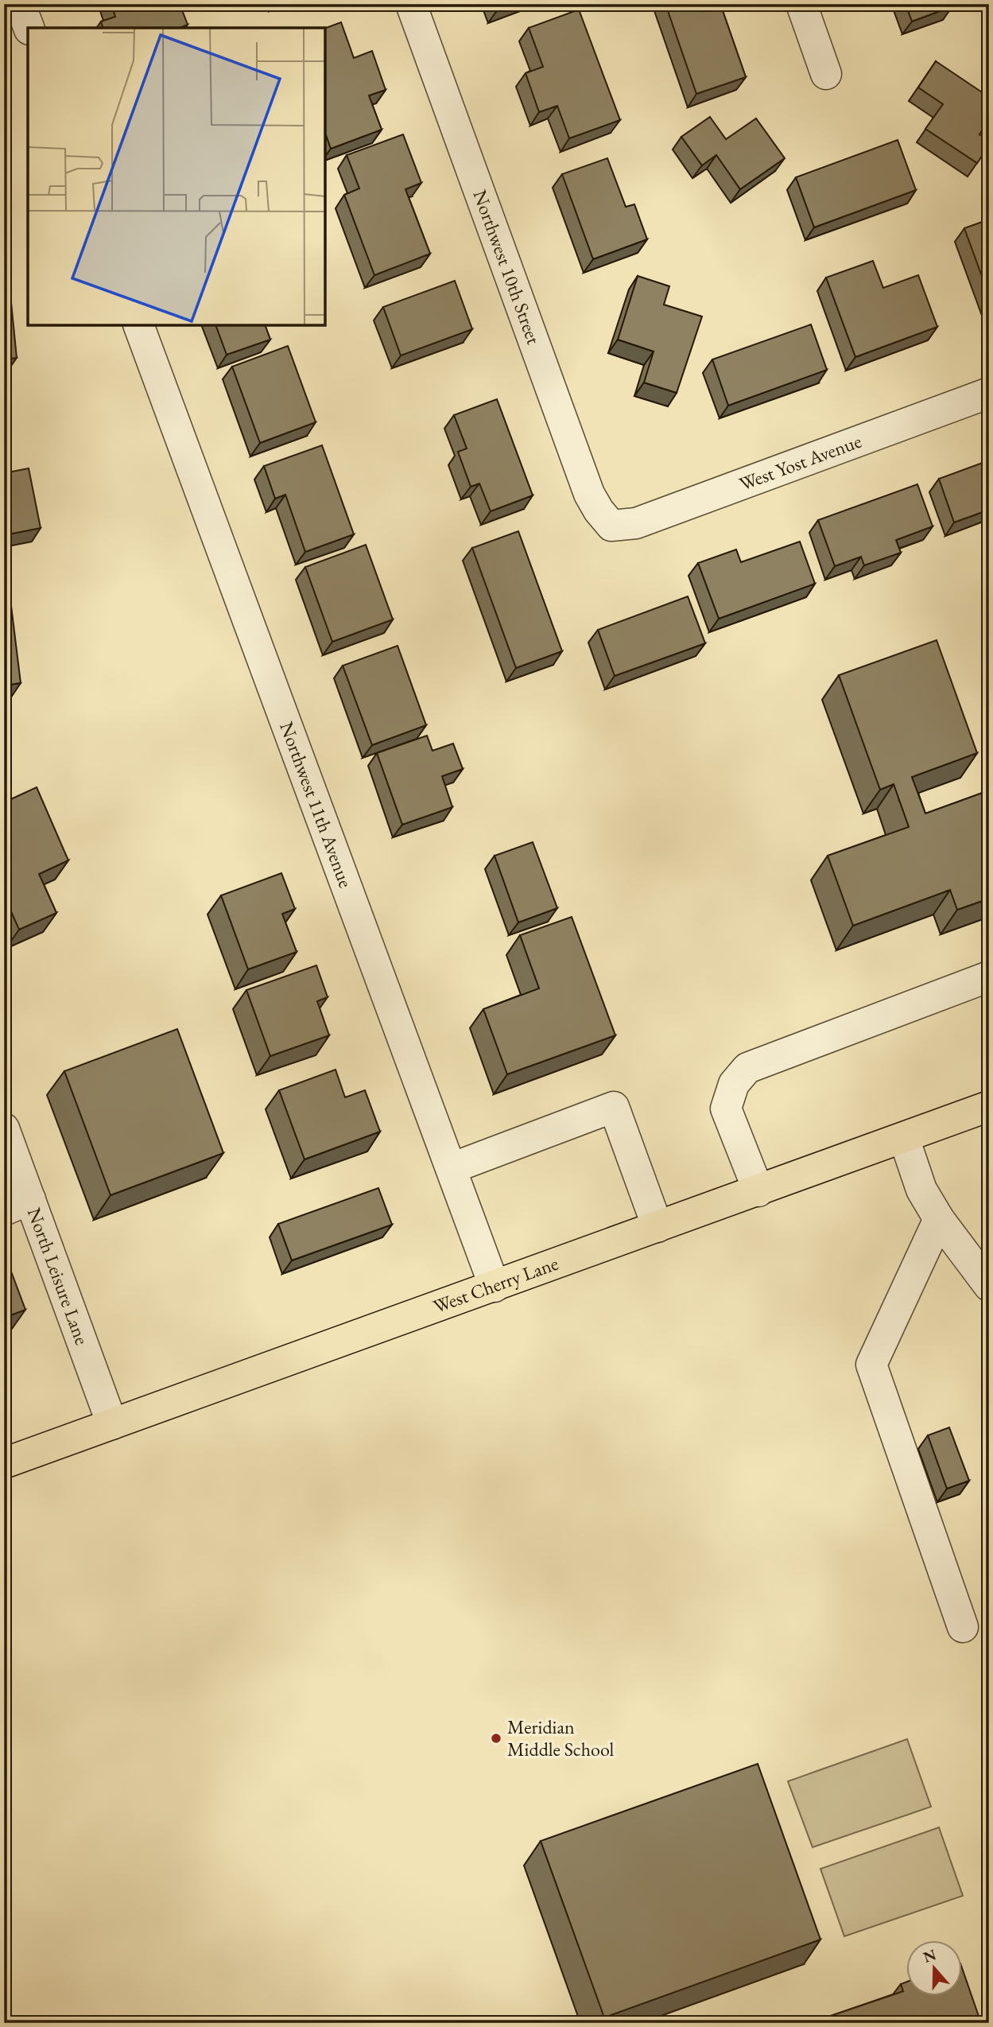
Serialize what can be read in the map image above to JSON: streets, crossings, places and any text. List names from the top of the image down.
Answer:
{
  "streets": {
    "main road": ["West Cherry Lane"],
    "street": [
      "Northwest 10th Street",
      "West Yost Avenue",
      "Northwest 11th Avenue",
      "North Leisure Lane"
    ]
  },
  "crossings": [
    ["Northwest 10th Street", "West Yost Avenue"],
    ["Northwest 11th Avenue", "West Cherry Lane"],
    ["North Leisure Lane", "West Cherry Lane"]
  ],
  "places": ["Meridian Middle School"],
  "north": "top"
}
